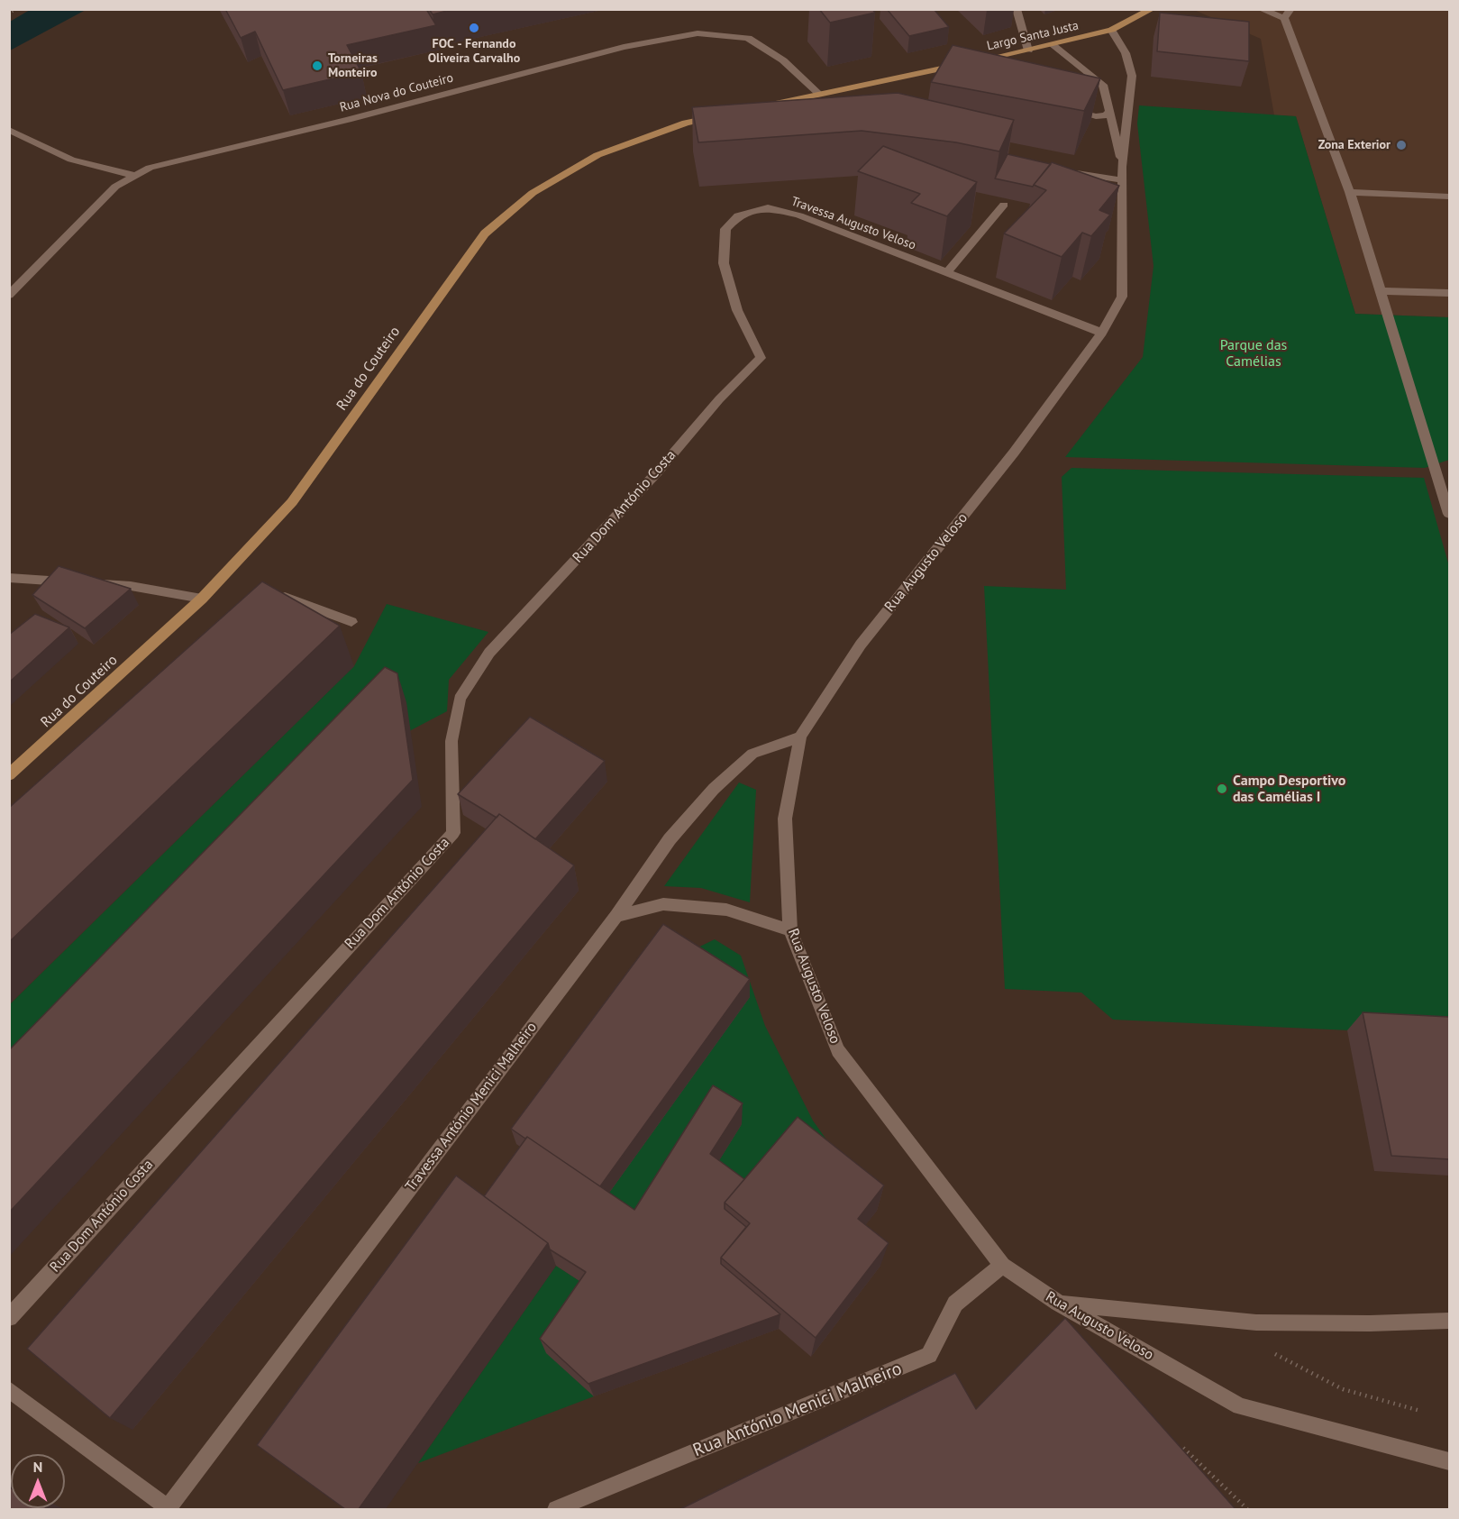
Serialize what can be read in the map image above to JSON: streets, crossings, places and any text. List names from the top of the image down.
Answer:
{
  "streets": {
    "main road": ["Largo Santa Justa", "Rua do Couteiro"],
    "street": [
      "Rua Nova do Couteiro",
      "Travessa Augusto Veloso",
      "Rua Dom António Costa",
      "Rua Augusto Veloso",
      "Travessa António Menici Malheiro",
      "Rua António Menici Malheiro"
    ]
  },
  "crossings": [
    ["Largo Santa Justa", "Rua Augusto Veloso"],
    ["Travessa Augusto Veloso", "Rua Dom António Costa"],
    ["Travessa Augusto Veloso", "Rua Augusto Veloso"],
    ["Rua Augusto Veloso", "Travessa António Menici Malheiro"],
    ["Rua Augusto Veloso", "Rua António Menici Malheiro"]
  ],
  "parks": ["Parque das Camélias"],
  "places": [
    "FOC - Fernando Oliveira Carvalho",
    "Torneiras Monteiro",
    "Zona Exterior",
    "Campo Desportivo das Camélias I"
  ],
  "north": "top"
}
